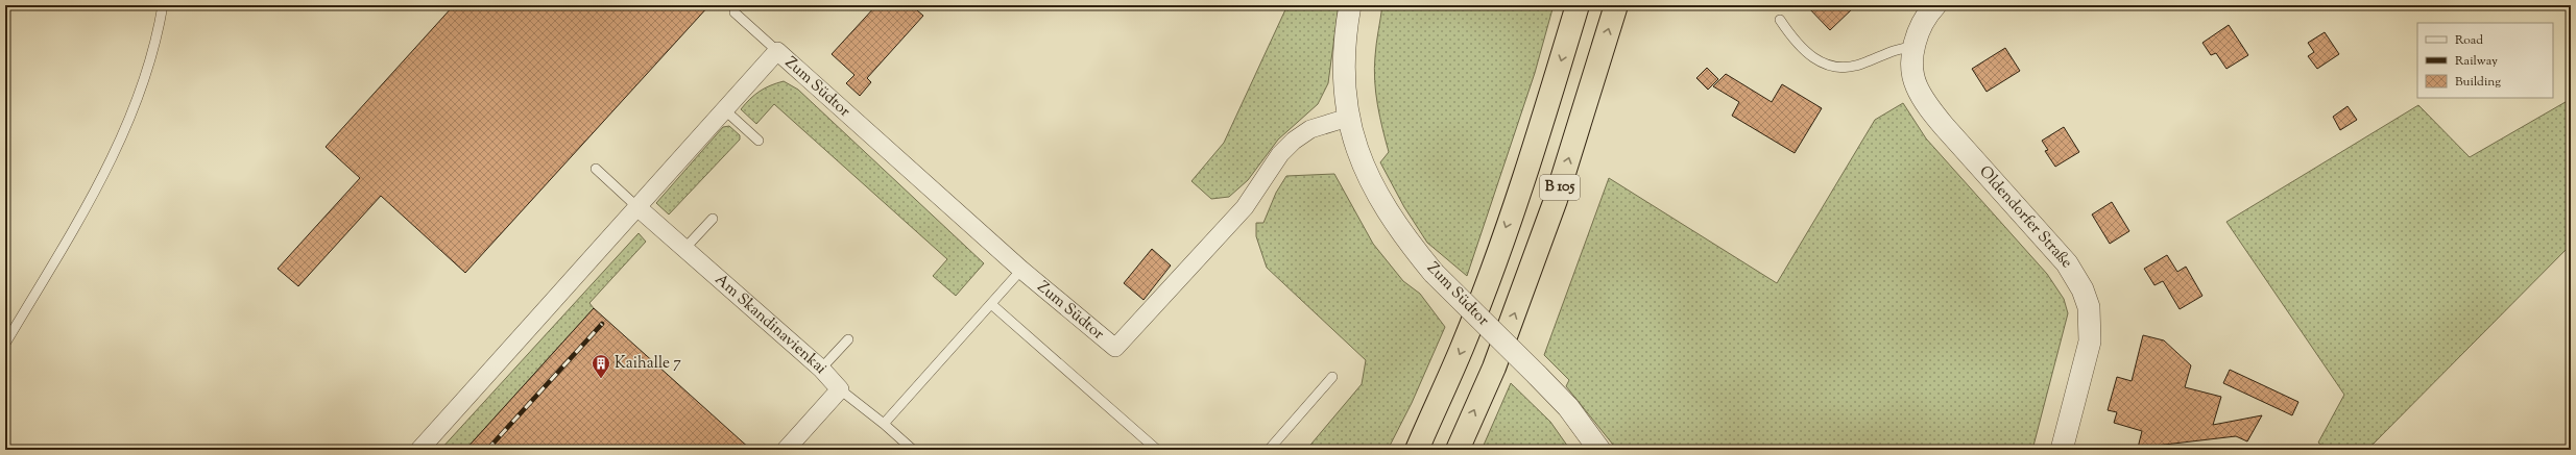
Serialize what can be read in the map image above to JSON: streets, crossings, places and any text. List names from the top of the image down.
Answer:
{
  "streets": {
    "highway": ["B 105"],
    "street": ["Zum Südtor", "Oldendorfer Straße", "Am Skandinavienkai"]
  },
  "places": {
    "building": ["Kaihalle 7"]
  },
  "legend": ["Road", "Railway", "Building"]
}
